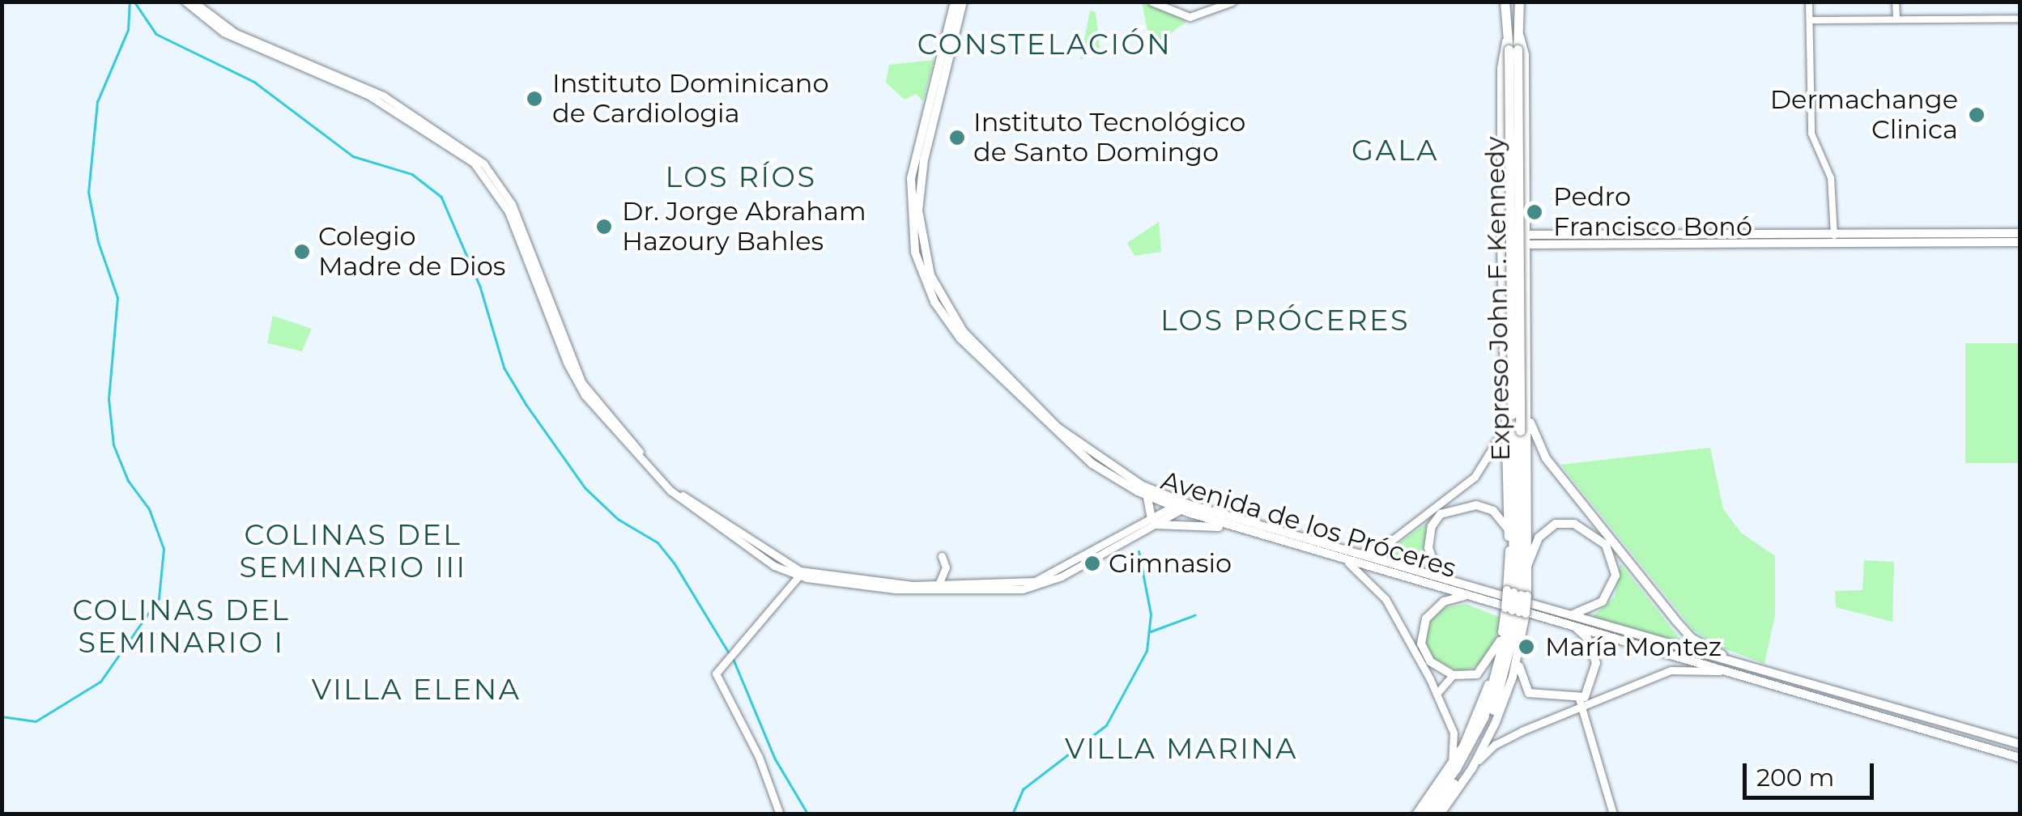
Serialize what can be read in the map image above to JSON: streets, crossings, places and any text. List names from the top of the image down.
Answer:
{
  "streets": {
    "highway": ["Expreso John F. Kennedy"],
    "main road": ["Avenida de los Próceres"]
  },
  "crossings": [
    ["Expreso John F. Kennedy", "Avenida de los Próceres"]
  ],
  "districts": [
    "CONSTELACIÓN",
    "GALA",
    "LOS RÍOS",
    "LOS PRÓCERES",
    "COLINAS DEL SEMINARIO III",
    "COLINAS DEL SEMINARIO I",
    "VILLA ELENA",
    "VILLA MARINA"
  ],
  "places": [
    "Instituto Dominicano de Cardiologia",
    "Dermachange Clinica",
    "Instituto Tecnológico de Santo Domingo",
    "Pedro Francisco Bonó",
    "Dr. Jorge Abraham Hazoury Bahles",
    "Colegio Madre de Dios",
    "Gimnasio",
    "María Montez"
  ],
  "scale_bar": "200 m"
}
